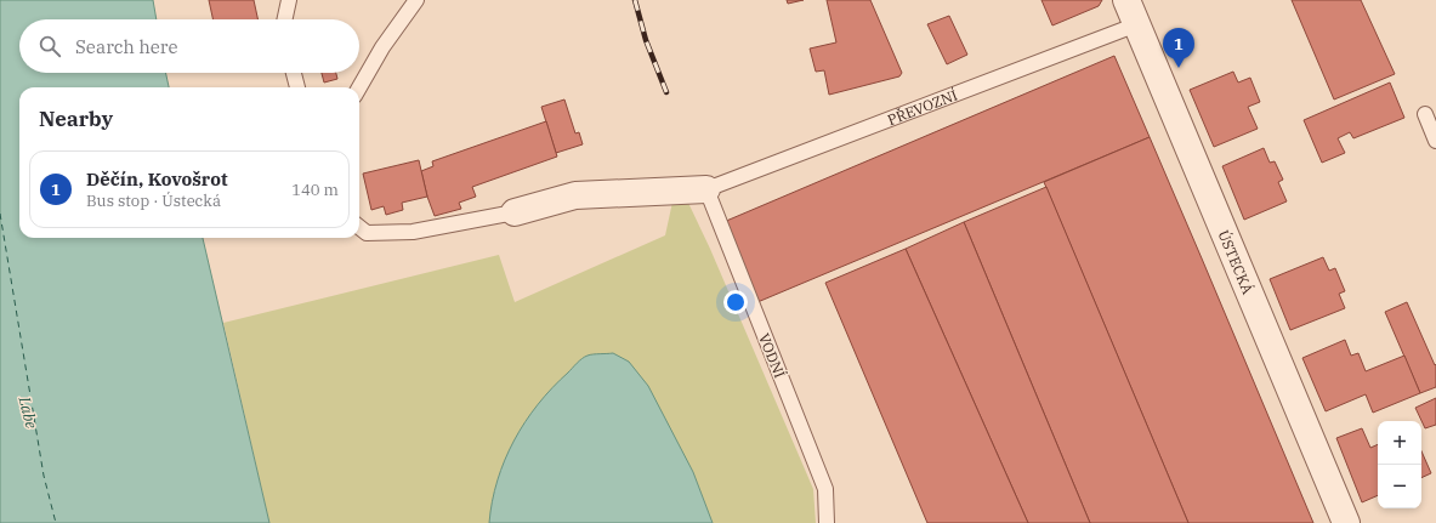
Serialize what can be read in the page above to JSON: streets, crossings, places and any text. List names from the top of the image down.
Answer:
{
  "streets": {
    "street": ["ÚSTECKÁ"],
    "lane": ["PŘEVOZNÍ", "VODNÍ"]
  },
  "crossings": [
    ["PŘEVOZNÍ", "ÚSTECKÁ"],
    ["PŘEVOZNÍ", "VODNÍ"]
  ],
  "water": ["Labe"],
  "page": {
    "search": "Search here",
    "pins": "1",
    "heading": "Nearby",
    "list": [
      {
        "mark": "1",
        "name": "Děčín, Kovošrot",
        "note": "Bus stop · Ústecká",
        "value": "140 m"
      }
    ],
    "map_buttons": ["+", "−"]
  }
}
